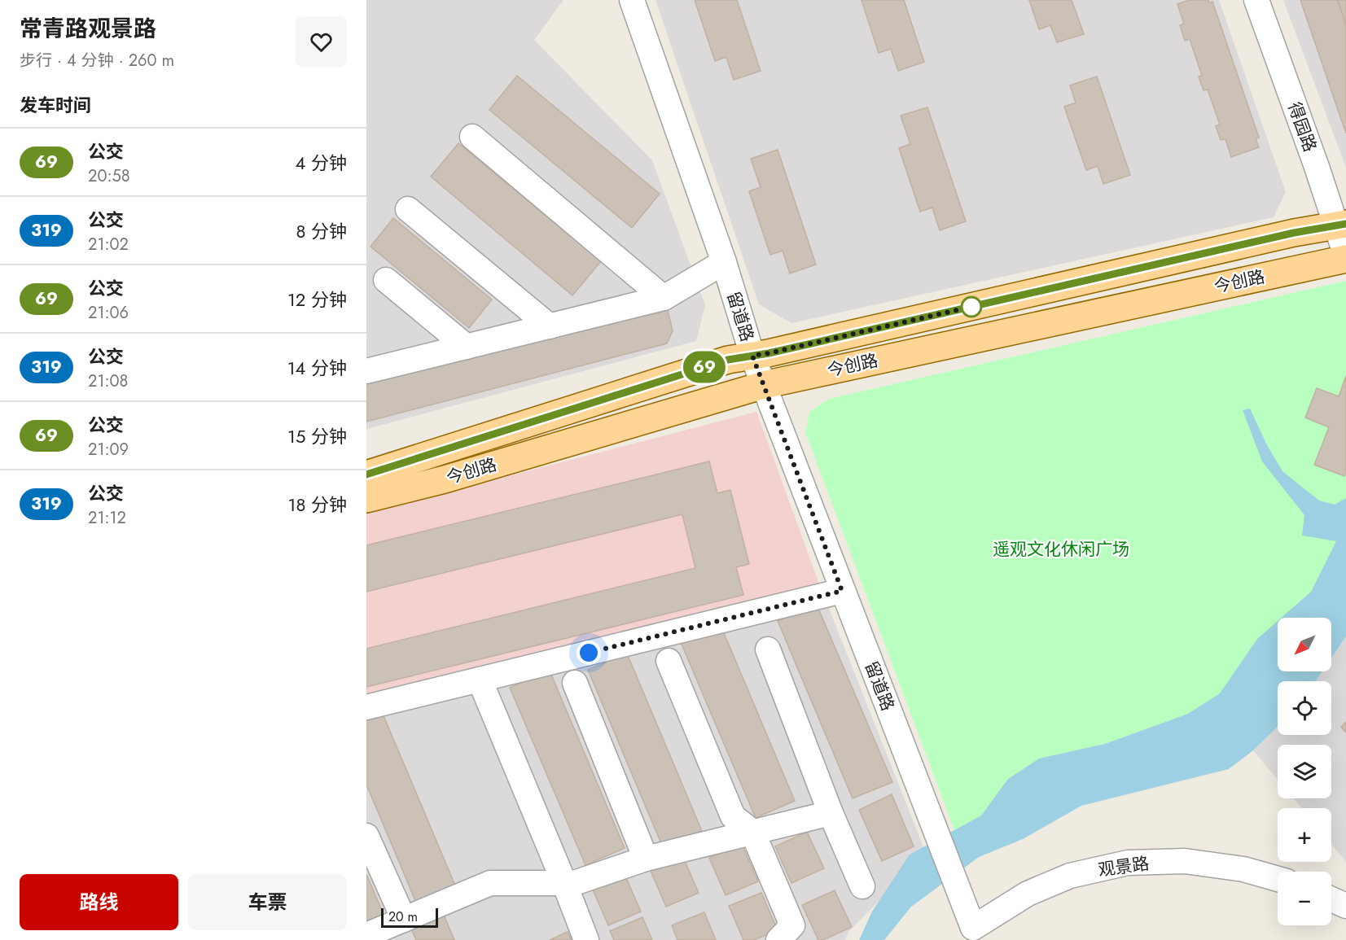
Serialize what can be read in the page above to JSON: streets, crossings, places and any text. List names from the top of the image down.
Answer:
{
  "streets": {
    "main road": ["今创路"],
    "street": ["得园路", "留道路", "观景路"]
  },
  "crossings": [
    ["得园路", "今创路"],
    ["今创路", "留道路"],
    ["留道路", "观景路"]
  ],
  "parks": ["遥观文化休闲广场"],
  "lines": ["bus line 69"],
  "scale_bar": "20 m",
  "north": "bottom left",
  "page": {
    "heading": [
      ["常青路观景路", "步行 · 4 分钟 · 260 m"],
      "发车时间"
    ],
    "on_map": "69",
    "list": [
      {
        "mark": "69",
        "name": "公交",
        "note": "20:58",
        "value": "4 分钟"
      },
      {
        "mark": "319",
        "name": "公交",
        "note": "21:02",
        "value": "8 分钟"
      },
      {
        "mark": "69",
        "name": "公交",
        "note": "21:06",
        "value": "12 分钟"
      },
      {
        "mark": "319",
        "name": "公交",
        "note": "21:08",
        "value": "14 分钟"
      },
      {
        "mark": "69",
        "name": "公交",
        "note": "21:09",
        "value": "15 分钟"
      },
      {
        "mark": "319",
        "name": "公交",
        "note": "21:12",
        "value": "18 分钟"
      }
    ],
    "map_buttons": ["+", "−"],
    "buttons": ["路线", "车票"],
    "scale": "20 m"
  }
}
